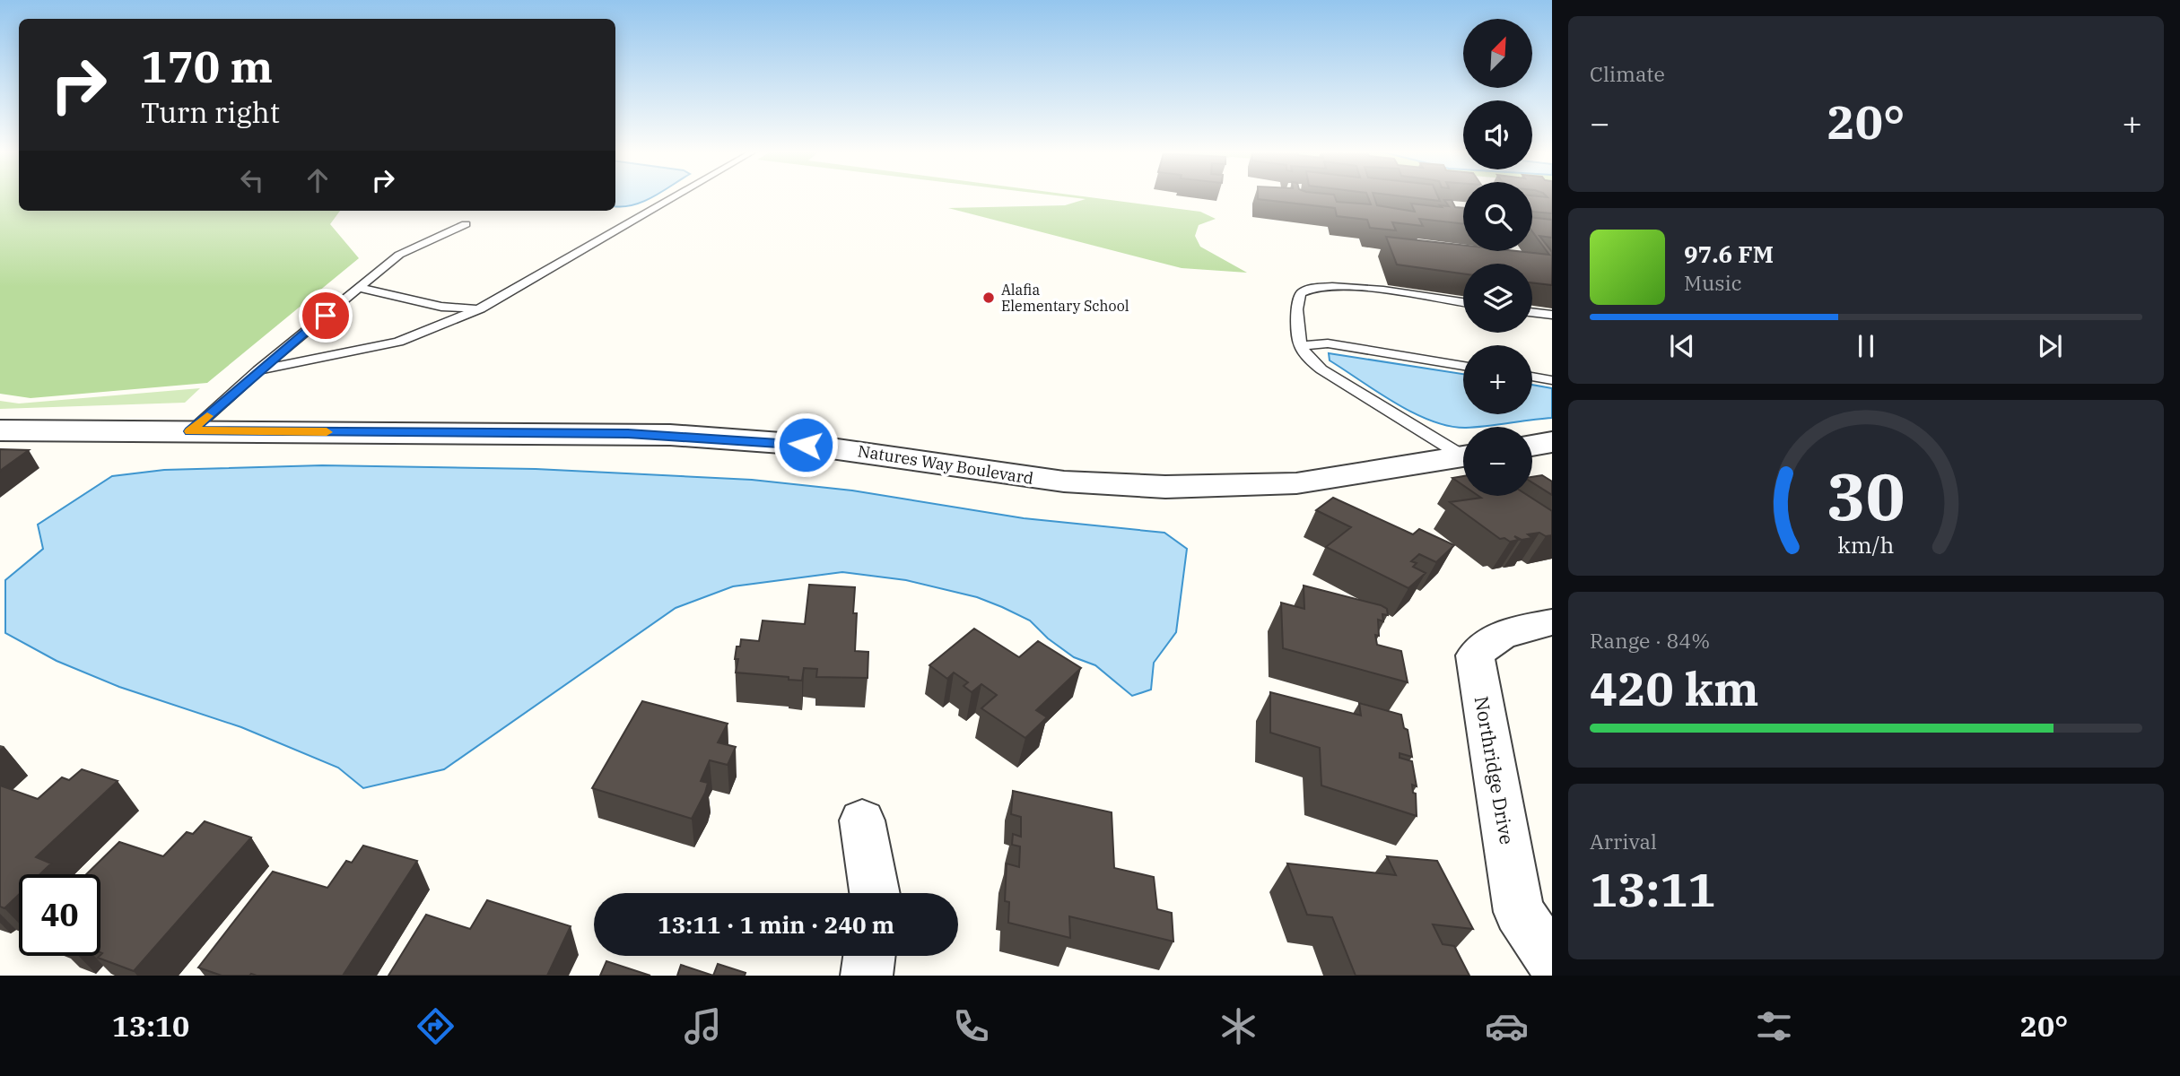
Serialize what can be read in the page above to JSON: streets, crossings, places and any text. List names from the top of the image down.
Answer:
{
  "streets": {
    "street": ["Natures Way Boulevard", "Northridge Drive"]
  },
  "places": ["Alafia Elementary School"],
  "north": "top right",
  "page": {
    "tile": [
      "Climate",
      ["Range · 84%", "420 km"],
      ["Arrival", "13:11"]
    ],
    "map_buttons": ["+", "−"],
    "turn": ["170 m", "Turn right"],
    "heat": ["−", "20°", "+"],
    "song": ["97.6 FM", "Music"],
    "limit": "40",
    "trip": "13:11 · 1 min · 240 m",
    "tabs": ["13:10", "20°"],
    "gauge": ["30", "km/h"]
  }
}
